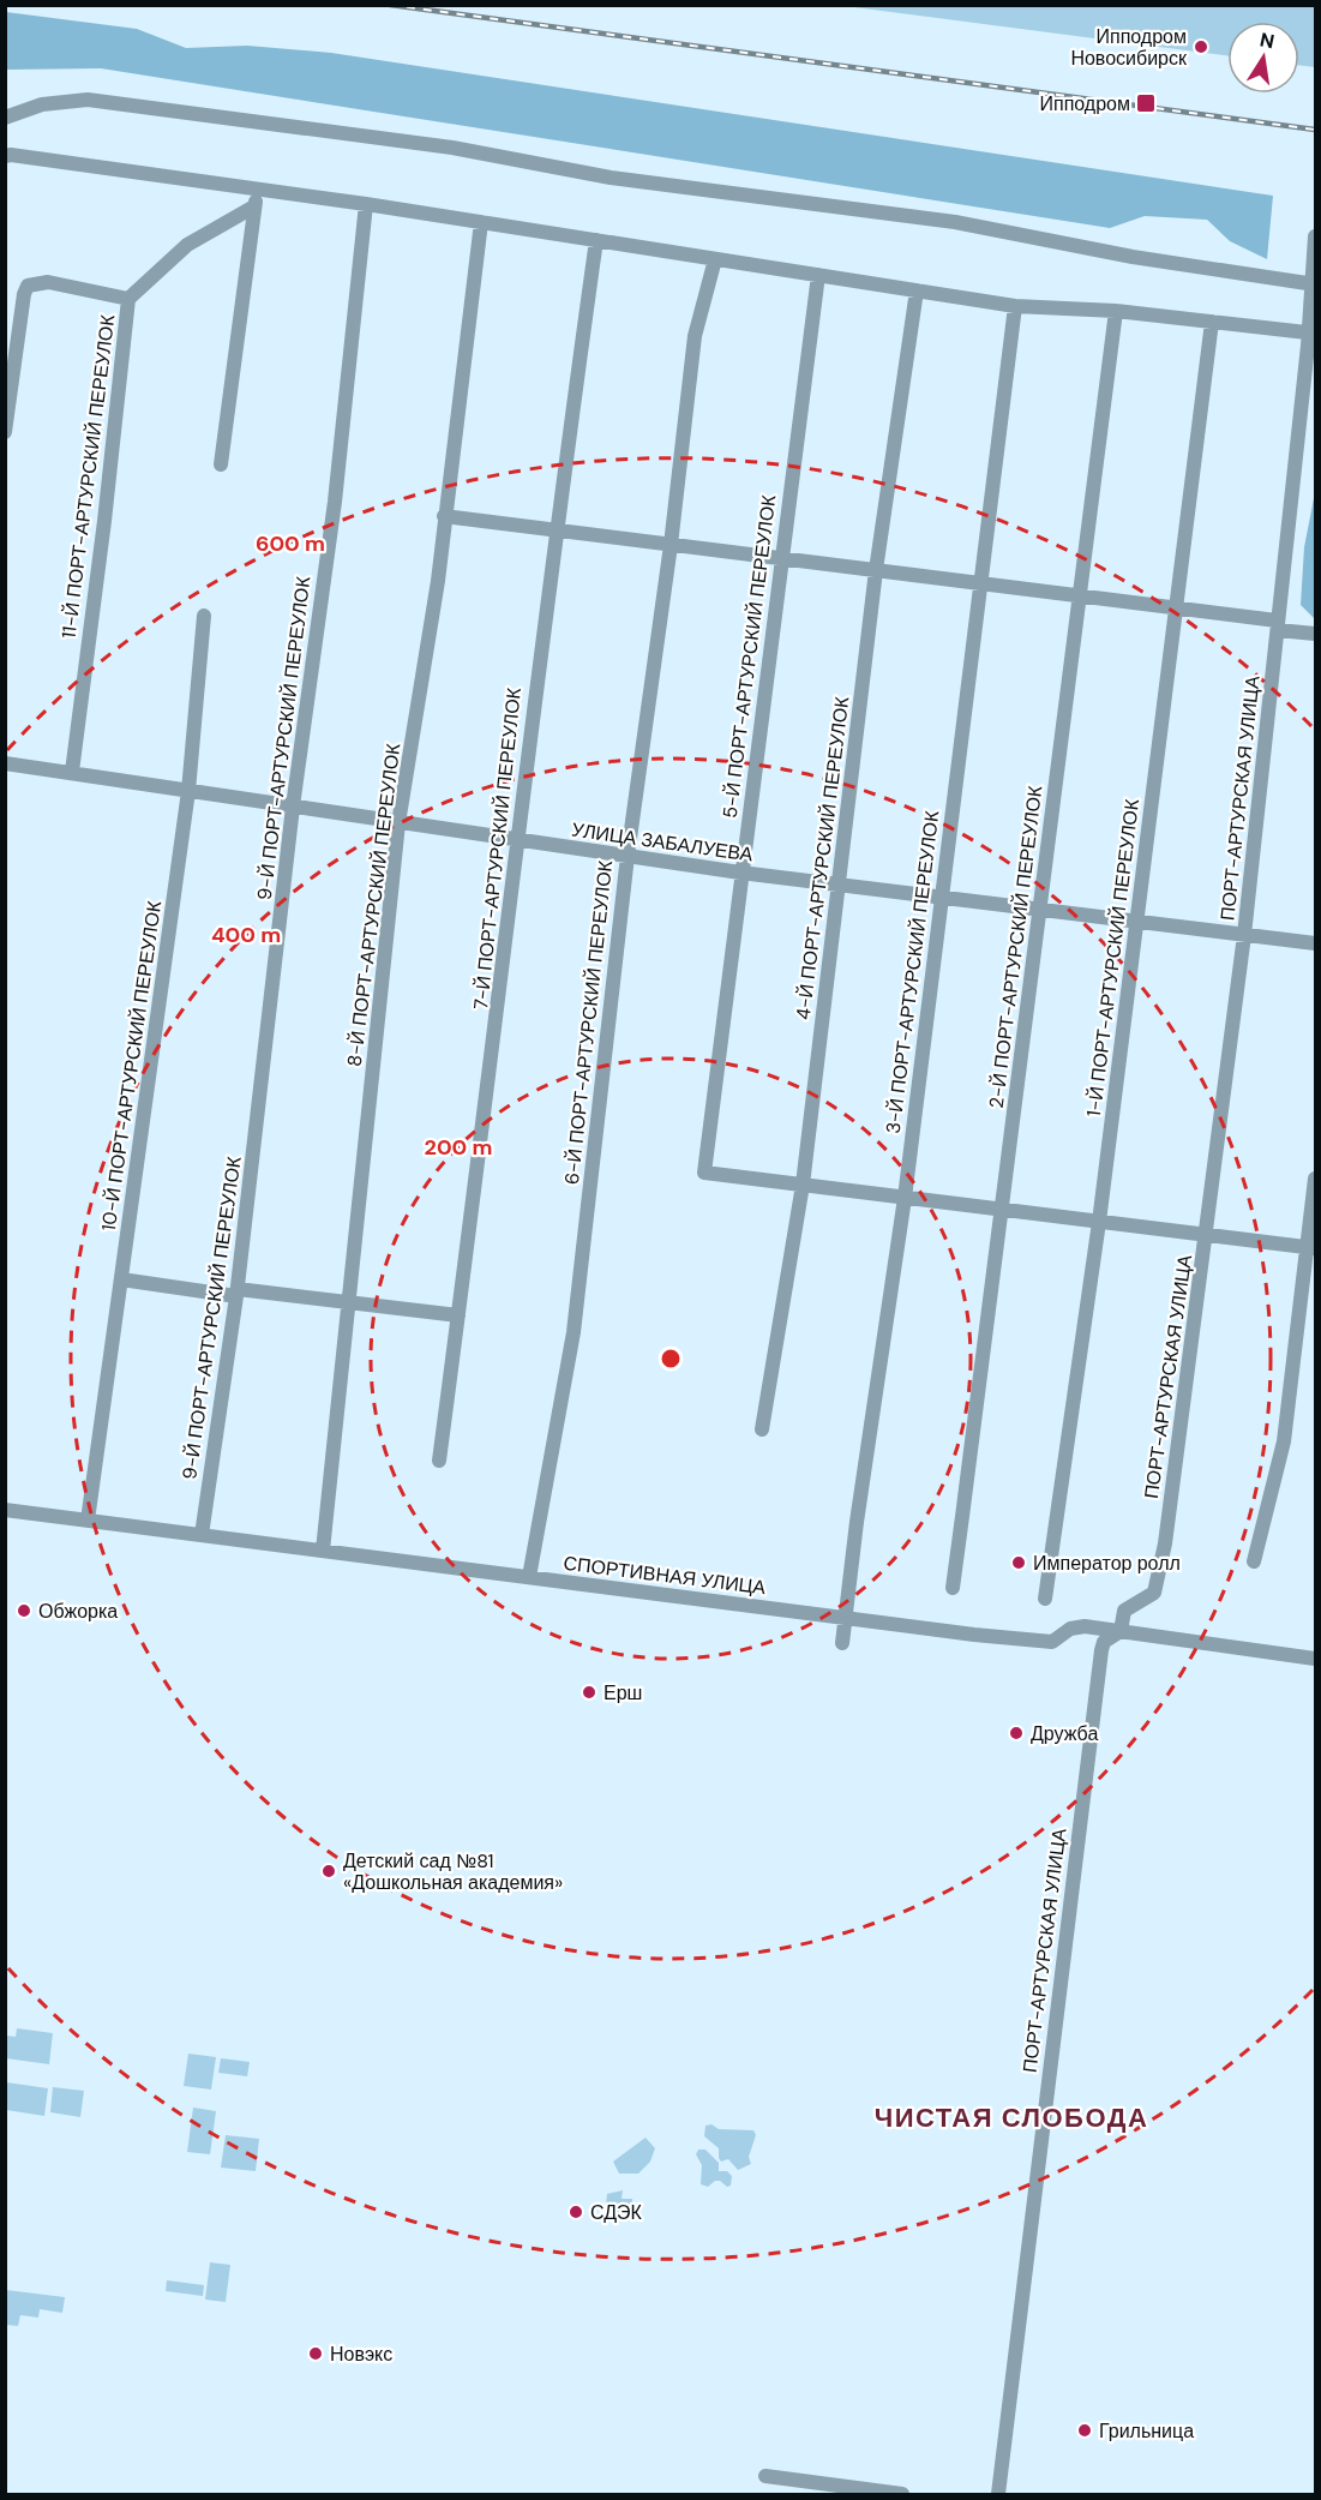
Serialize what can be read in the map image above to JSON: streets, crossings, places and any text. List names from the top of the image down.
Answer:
{
  "streets": {
    "street": [
      "11-Й ПОРТ-АРТУРСКИЙ ПЕРЕУЛОК",
      "5-Й ПОРТ-АРТУРСКИЙ ПЕРЕУЛОК",
      "9-Й ПОРТ-АРТУРСКИЙ ПЕРЕУЛОК",
      "ПОРТ-АРТУРСКАЯ УЛИЦА",
      "УЛИЦА ЗАБАЛУЕВА",
      "7-Й ПОРТ-АРТУРСКИЙ ПЕРЕУЛОК",
      "4-Й ПОРТ-АРТУРСКИЙ ПЕРЕУЛОК",
      "8-Й ПОРТ-АРТУРСКИЙ ПЕРЕУЛОК",
      "2-Й ПОРТ-АРТУРСКИЙ ПЕРЕУЛОК",
      "1-Й ПОРТ-АРТУРСКИЙ ПЕРЕУЛОК",
      "3-Й ПОРТ-АРТУРСКИЙ ПЕРЕУЛОК",
      "6-Й ПОРТ-АРТУРСКИЙ ПЕРЕУЛОК",
      "10-Й ПОРТ-АРТУРСКИЙ ПЕРЕУЛОК",
      "СПОРТИВНАЯ УЛИЦА"
    ]
  },
  "crossings": [
    ["11-Й ПОРТ-АРТУРСКИЙ ПЕРЕУЛОК", "УЛИЦА ЗАБАЛУЕВА"],
    ["5-Й ПОРТ-АРТУРСКИЙ ПЕРЕУЛОК", "УЛИЦА ЗАБАЛУЕВА"],
    ["5-Й ПОРТ-АРТУРСКИЙ ПЕРЕУЛОК", "4-Й ПОРТ-АРТУРСКИЙ ПЕРЕУЛОК"],
    ["9-Й ПОРТ-АРТУРСКИЙ ПЕРЕУЛОК", "УЛИЦА ЗАБАЛУЕВА"],
    ["9-Й ПОРТ-АРТУРСКИЙ ПЕРЕУЛОК", "СПОРТИВНАЯ УЛИЦА"],
    ["ПОРТ-АРТУРСКАЯ УЛИЦА", "УЛИЦА ЗАБАЛУЕВА"],
    ["ПОРТ-АРТУРСКАЯ УЛИЦА", "СПОРТИВНАЯ УЛИЦА"],
    ["УЛИЦА ЗАБАЛУЕВА", "7-Й ПОРТ-АРТУРСКИЙ ПЕРЕУЛОК"],
    ["УЛИЦА ЗАБАЛУЕВА", "4-Й ПОРТ-АРТУРСКИЙ ПЕРЕУЛОК"],
    ["УЛИЦА ЗАБАЛУЕВА", "8-Й ПОРТ-АРТУРСКИЙ ПЕРЕУЛОК"],
    ["УЛИЦА ЗАБАЛУЕВА", "2-Й ПОРТ-АРТУРСКИЙ ПЕРЕУЛОК"],
    ["УЛИЦА ЗАБАЛУЕВА", "1-Й ПОРТ-АРТУРСКИЙ ПЕРЕУЛОК"],
    ["УЛИЦА ЗАБАЛУЕВА", "3-Й ПОРТ-АРТУРСКИЙ ПЕРЕУЛОК"],
    ["УЛИЦА ЗАБАЛУЕВА", "6-Й ПОРТ-АРТУРСКИЙ ПЕРЕУЛОК"],
    ["УЛИЦА ЗАБАЛУЕВА", "10-Й ПОРТ-АРТУРСКИЙ ПЕРЕУЛОК"],
    ["8-Й ПОРТ-АРТУРСКИЙ ПЕРЕУЛОК", "СПОРТИВНАЯ УЛИЦА"],
    ["3-Й ПОРТ-АРТУРСКИЙ ПЕРЕУЛОК", "СПОРТИВНАЯ УЛИЦА"],
    ["6-Й ПОРТ-АРТУРСКИЙ ПЕРЕУЛОК", "СПОРТИВНАЯ УЛИЦА"],
    ["10-Й ПОРТ-АРТУРСКИЙ ПЕРЕУЛОК", "СПОРТИВНАЯ УЛИЦА"]
  ],
  "districts": ["ЧИСТАЯ СЛОБОДА"],
  "places": {
    "other": [
      "Ипподром Новосибирск",
      "Император ролл",
      "Обжорка",
      "Ерш",
      "Дружба",
      "Детский сад №81 «Дошкольная академия»",
      "СДЭК",
      "Новэкс",
      "Грильница"
    ],
    "transit": ["Ипподром"]
  },
  "north": "top",
  "rings": ["600 m", "400 m", "200 m"]
}
